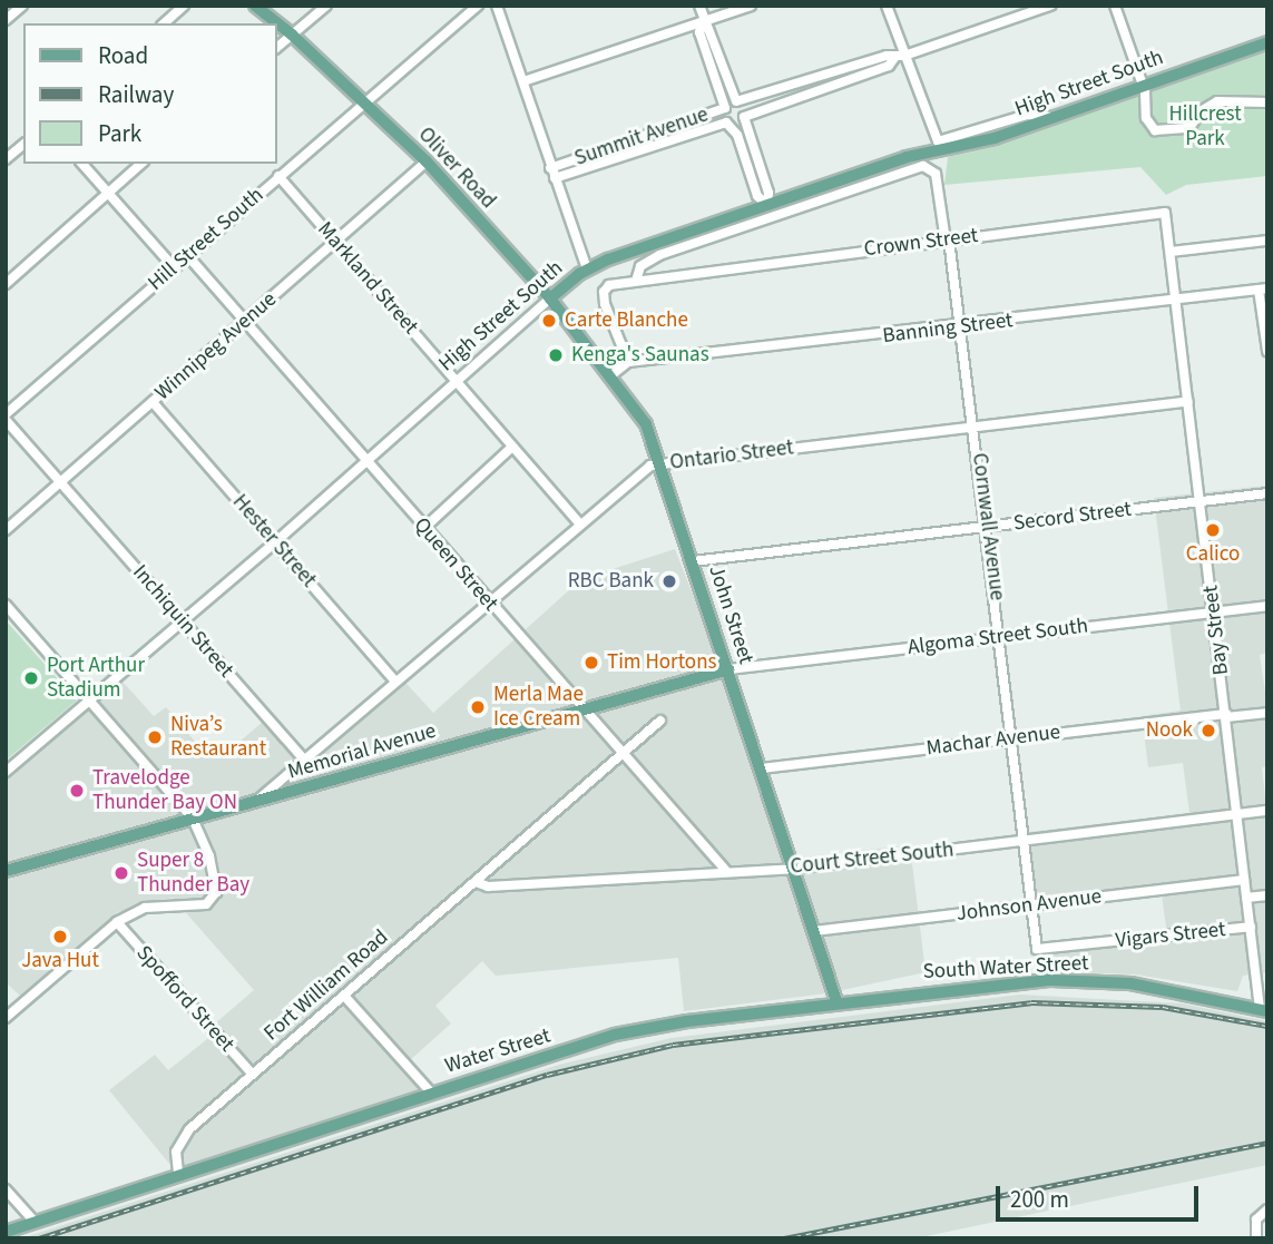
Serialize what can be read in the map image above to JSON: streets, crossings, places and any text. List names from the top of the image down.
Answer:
{
  "streets": {
    "main road": [
      "High Street South",
      "Oliver Road",
      "John Street",
      "Memorial Avenue",
      "South Water Street",
      "Water Street"
    ],
    "street": [
      "Summit Avenue",
      "Hill Street South",
      "Crown Street",
      "Markland Street",
      "Banning Street",
      "Winnipeg Avenue",
      "Ontario Street",
      "Secord Street",
      "Cornwall Avenue",
      "Hester Street",
      "Queen Street",
      "Inchiquin Street",
      "Bay Street",
      "Algoma Street South",
      "Machar Avenue",
      "Court Street South",
      "Johnson Avenue",
      "Vigars Street",
      "Fort William Road",
      "Spofford Street"
    ]
  },
  "crossings": [
    ["High Street South", "Summit Avenue"],
    ["High Street South", "Oliver Road"],
    ["High Street South", "Markland Street"],
    ["High Street South", "Hester Street"],
    ["High Street South", "Queen Street"],
    ["High Street South", "Inchiquin Street"],
    ["Oliver Road", "Hill Street South"],
    ["Oliver Road", "Winnipeg Avenue"],
    ["Oliver Road", "John Street"],
    ["Hill Street South", "Markland Street"],
    ["Hill Street South", "Queen Street"],
    ["Hill Street South", "Inchiquin Street"],
    ["Crown Street", "Cornwall Avenue"],
    ["Crown Street", "Bay Street"],
    ["Markland Street", "Winnipeg Avenue"],
    ["Markland Street", "Ontario Street"],
    ["Banning Street", "Cornwall Avenue"],
    ["Banning Street", "Bay Street"],
    ["Winnipeg Avenue", "Hester Street"],
    ["Winnipeg Avenue", "Queen Street"],
    ["Winnipeg Avenue", "Inchiquin Street"],
    ["Ontario Street", "Cornwall Avenue"],
    ["Ontario Street", "Hester Street"],
    ["Ontario Street", "Queen Street"],
    ["Ontario Street", "John Street"],
    ["Ontario Street", "Inchiquin Street"],
    ["Ontario Street", "Bay Street"],
    ["Ontario Street", "Memorial Avenue"],
    ["Secord Street", "Cornwall Avenue"],
    ["Secord Street", "John Street"],
    ["Secord Street", "Bay Street"],
    ["Cornwall Avenue", "Algoma Street South"],
    ["Cornwall Avenue", "Machar Avenue"],
    ["Cornwall Avenue", "Court Street South"],
    ["Cornwall Avenue", "Johnson Avenue"],
    ["Cornwall Avenue", "Vigars Street"],
    ["Queen Street", "Memorial Avenue"],
    ["Queen Street", "Court Street South"],
    ["Queen Street", "Fort William Road"],
    ["John Street", "Algoma Street South"],
    ["John Street", "Machar Avenue"],
    ["John Street", "Memorial Avenue"],
    ["John Street", "Court Street South"],
    ["John Street", "Johnson Avenue"],
    ["John Street", "South Water Street"],
    ["John Street", "Water Street"],
    ["Bay Street", "Algoma Street South"],
    ["Bay Street", "Machar Avenue"],
    ["Bay Street", "Court Street South"],
    ["Bay Street", "Johnson Avenue"],
    ["Bay Street", "Vigars Street"],
    ["Bay Street", "South Water Street"],
    ["Algoma Street South", "Memorial Avenue"],
    ["Court Street South", "Fort William Road"],
    ["South Water Street", "Water Street"],
    ["Fort William Road", "Spofford Street"],
    ["Fort William Road", "Water Street"]
  ],
  "parks": ["Hillcrest Park"],
  "places": [
    "Carte Blanche",
    "Kenga's Saunas",
    "Calico",
    "RBC Bank",
    "Tim Hortons",
    "Port Arthur Stadium",
    "Merla Mae Ice Cream",
    "Nook",
    "Niva’s Restaurant",
    "Travelodge Thunder Bay ON",
    "Super 8 Thunder Bay",
    "Java Hut"
  ],
  "legend": ["Road", "Railway", "Park"],
  "scale_bar": "200 m"
}
